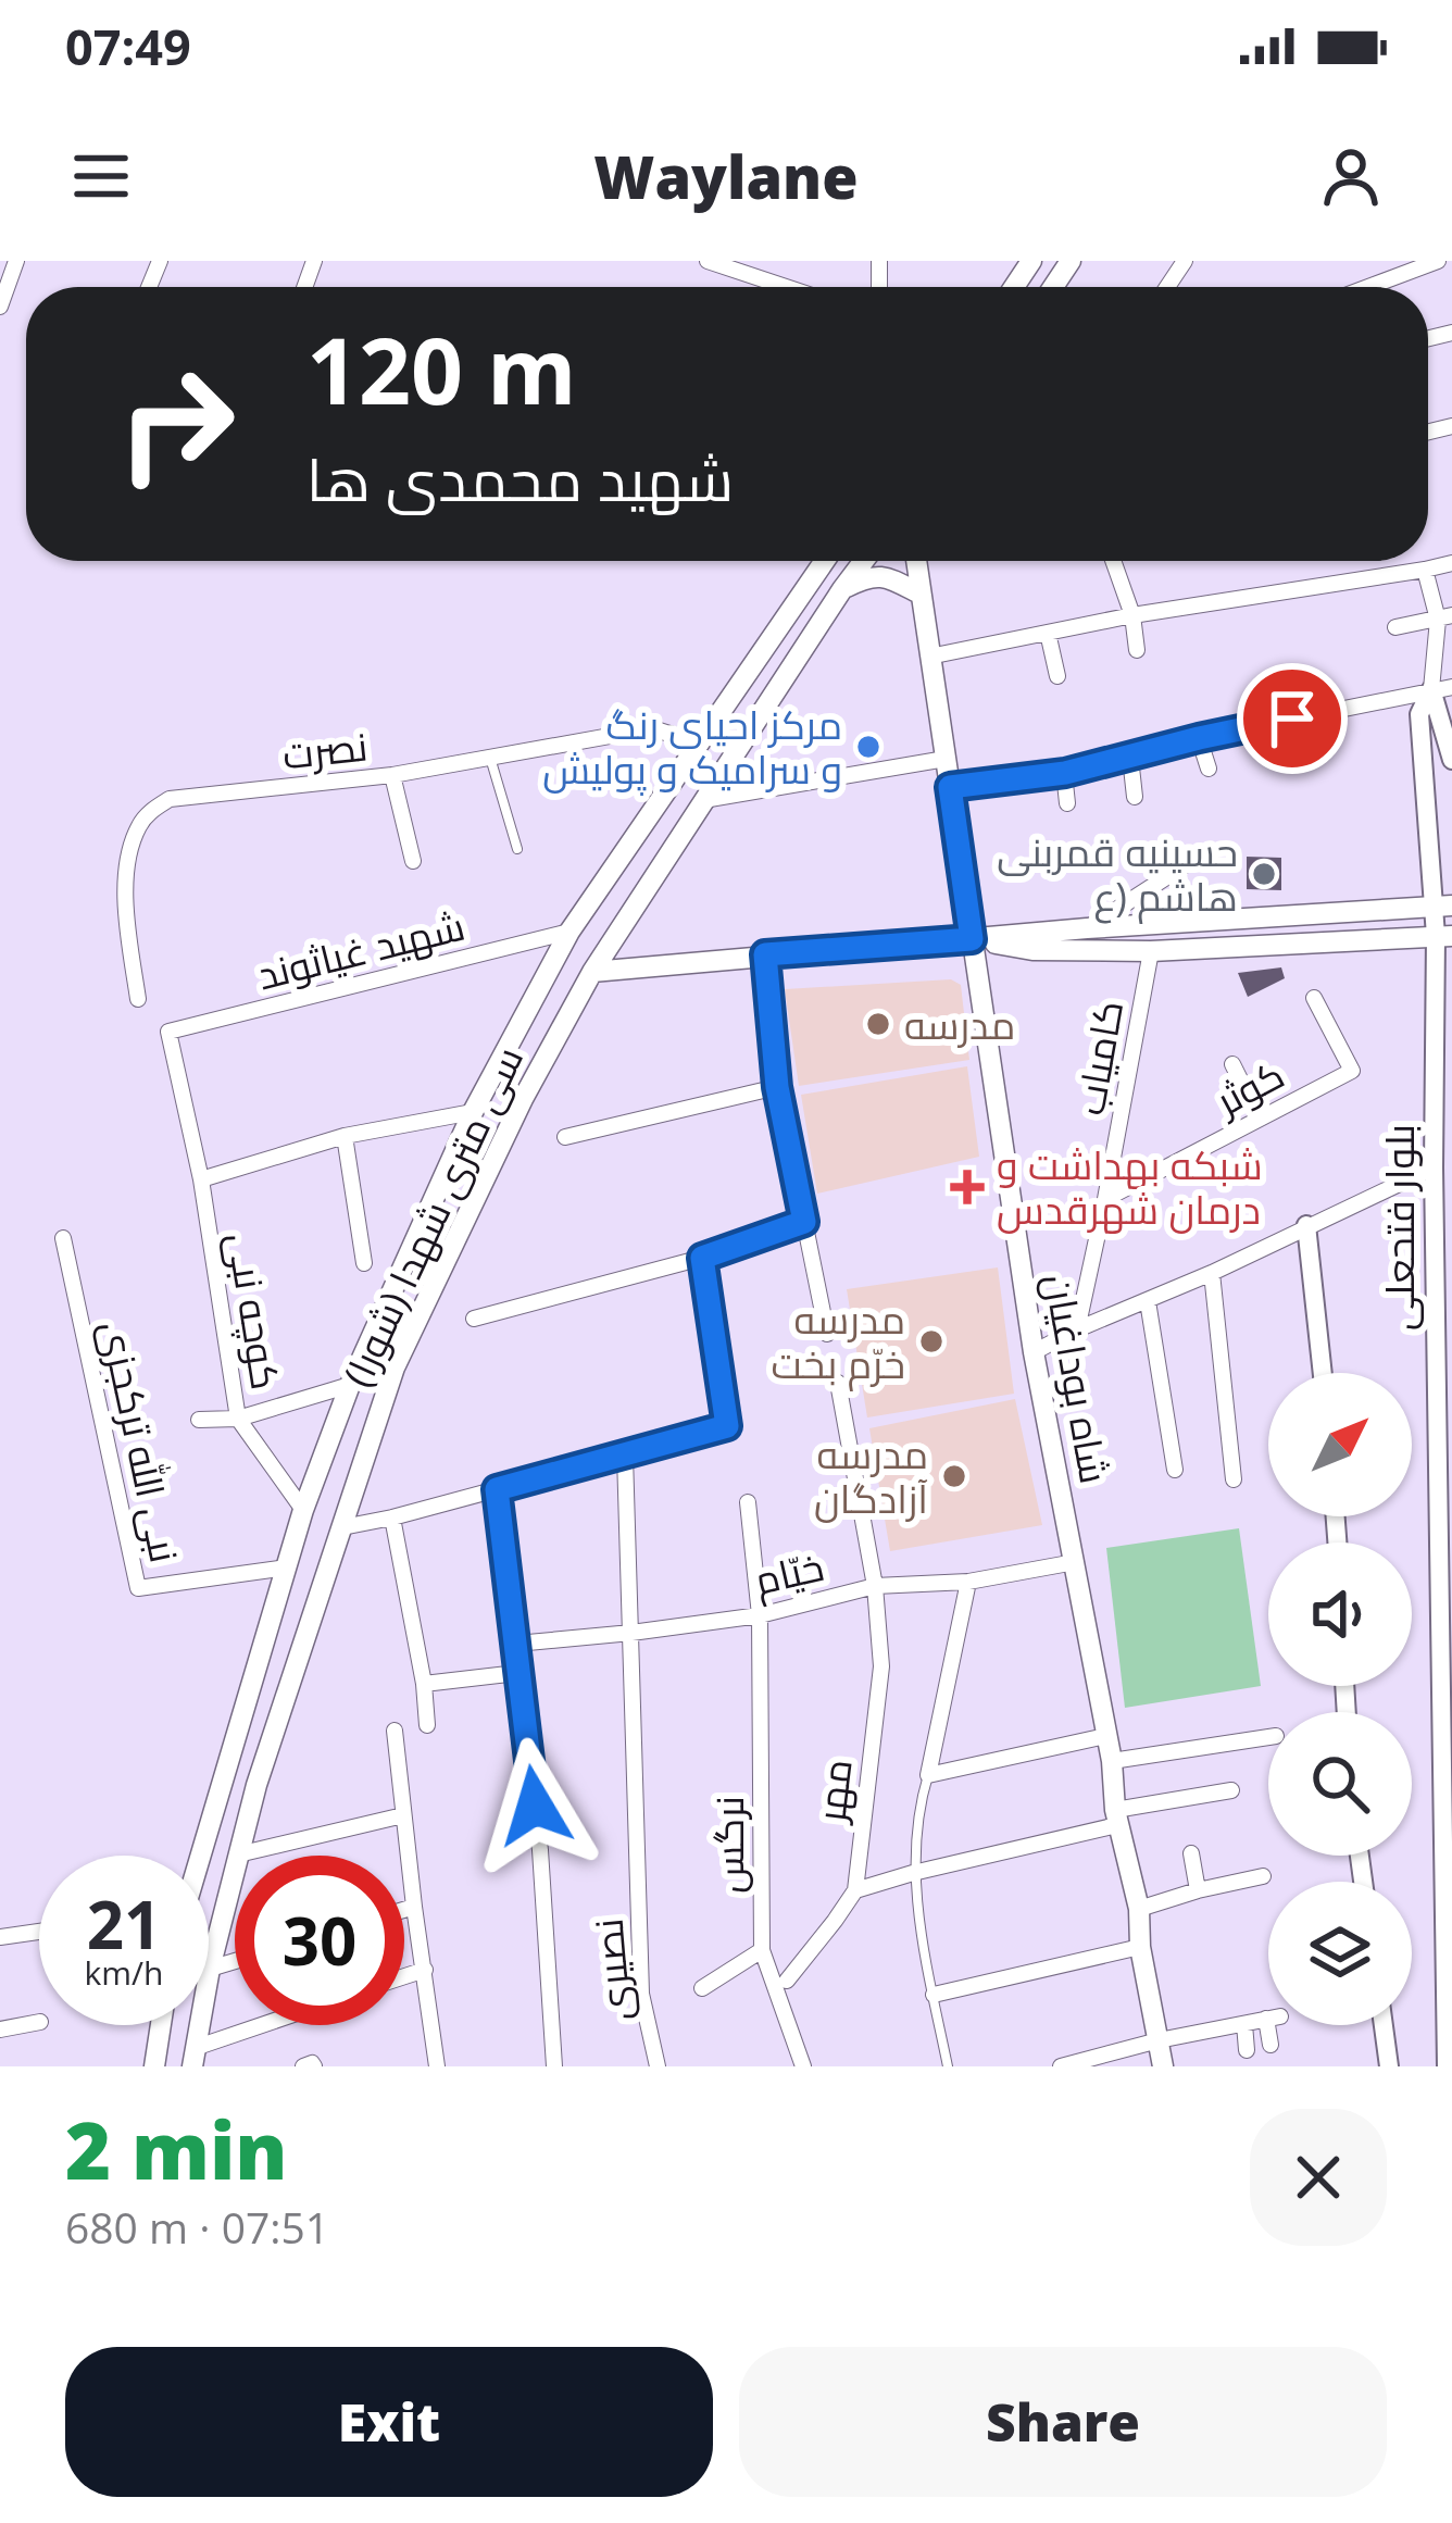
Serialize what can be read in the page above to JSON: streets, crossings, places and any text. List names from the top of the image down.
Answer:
{
  "streets": {
    "main road": ["سی متری شهدا (شورا)", "شاه بوداغیان"],
    "street": [
      "نصرت",
      "شهید غیاثوند",
      "کامیاب",
      "کوثر",
      "بلوار فتحعلی",
      "کوچه نبی",
      "نبی الله ترکجزی",
      "خیّام",
      "مهر",
      "نرگس",
      "نصیری"
    ]
  },
  "crossings": [
    ["نصرت", "سی متری شهدا (شورا)"],
    ["شهید غیاثوند", "سی متری شهدا (شورا)"],
    ["شهید غیاثوند", "کوچه نبی"],
    ["کامیاب", "کوثر"],
    ["سی متری شهدا (شورا)", "کوچه نبی"],
    ["سی متری شهدا (شورا)", "نبی الله ترکجزی"],
    ["شاه بوداغیان", "خیّام"],
    ["خیّام", "مهر"],
    ["خیّام", "نرگس"],
    ["خیّام", "نصیری"]
  ],
  "places": {
    "other": [
      "مرکز احیای رنگ و سرامیک و پولیش",
      "حسینیه قمربنی هاشم (ع",
      "مدرسه",
      "مدرسه خرّم بخت",
      "مدرسه آزادگان"
    ],
    "health": ["شبکه بهداشت و درمان شهرقدس"]
  },
  "north": "top right",
  "page": {
    "status": "07:49",
    "header": "Waylane",
    "turn": ["120 m", "شهید محمدی ها"],
    "speed": "21 km/h",
    "limit": "30",
    "heading": ["2 min", "680 m · 07:51"],
    "buttons": ["Exit", "Share"]
  }
}
